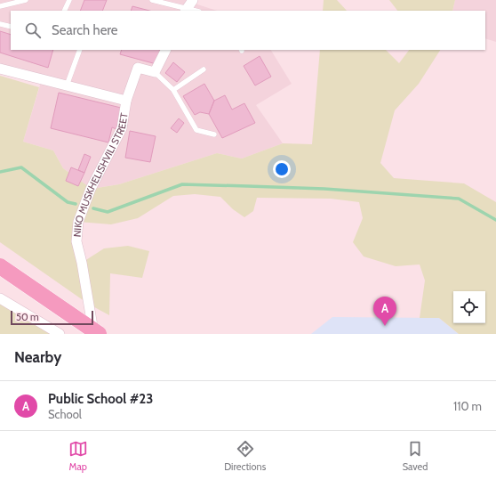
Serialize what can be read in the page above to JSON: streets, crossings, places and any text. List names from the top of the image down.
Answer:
{
  "streets": {
    "street": ["NIKO MUSKHELISHVILI STREET"]
  },
  "scale_bar": "50 m",
  "page": {
    "search": "Search here",
    "pins": "A",
    "scale": "50 m",
    "heading": "Nearby",
    "list": [
      {
        "mark": "A",
        "name": "Public School #23",
        "note": "School",
        "value": "110 m"
      }
    ],
    "nav": ["Map", "Directions", "Saved"]
  }
}
